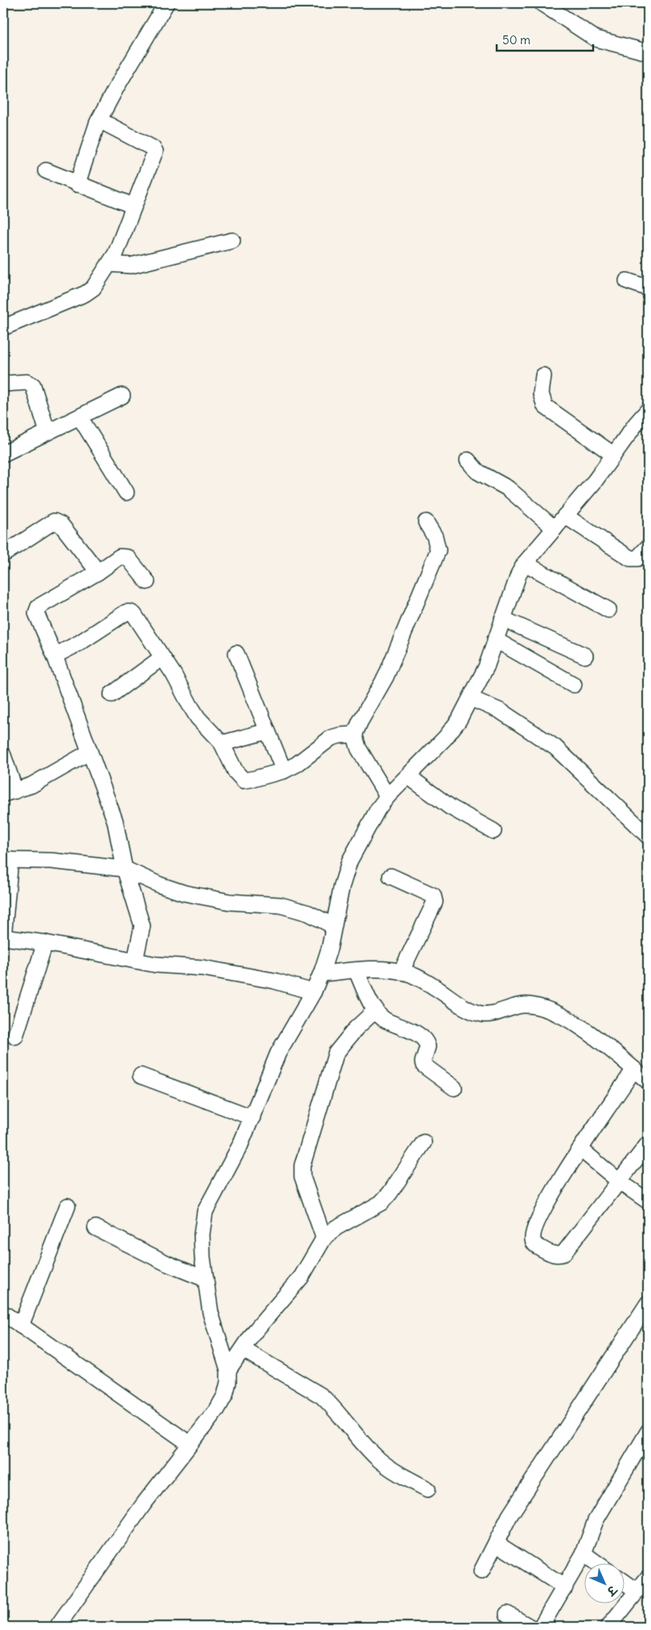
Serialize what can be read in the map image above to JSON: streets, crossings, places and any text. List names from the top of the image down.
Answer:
{
  "scale_bar": "50 m",
  "north": "bottom right"
}
